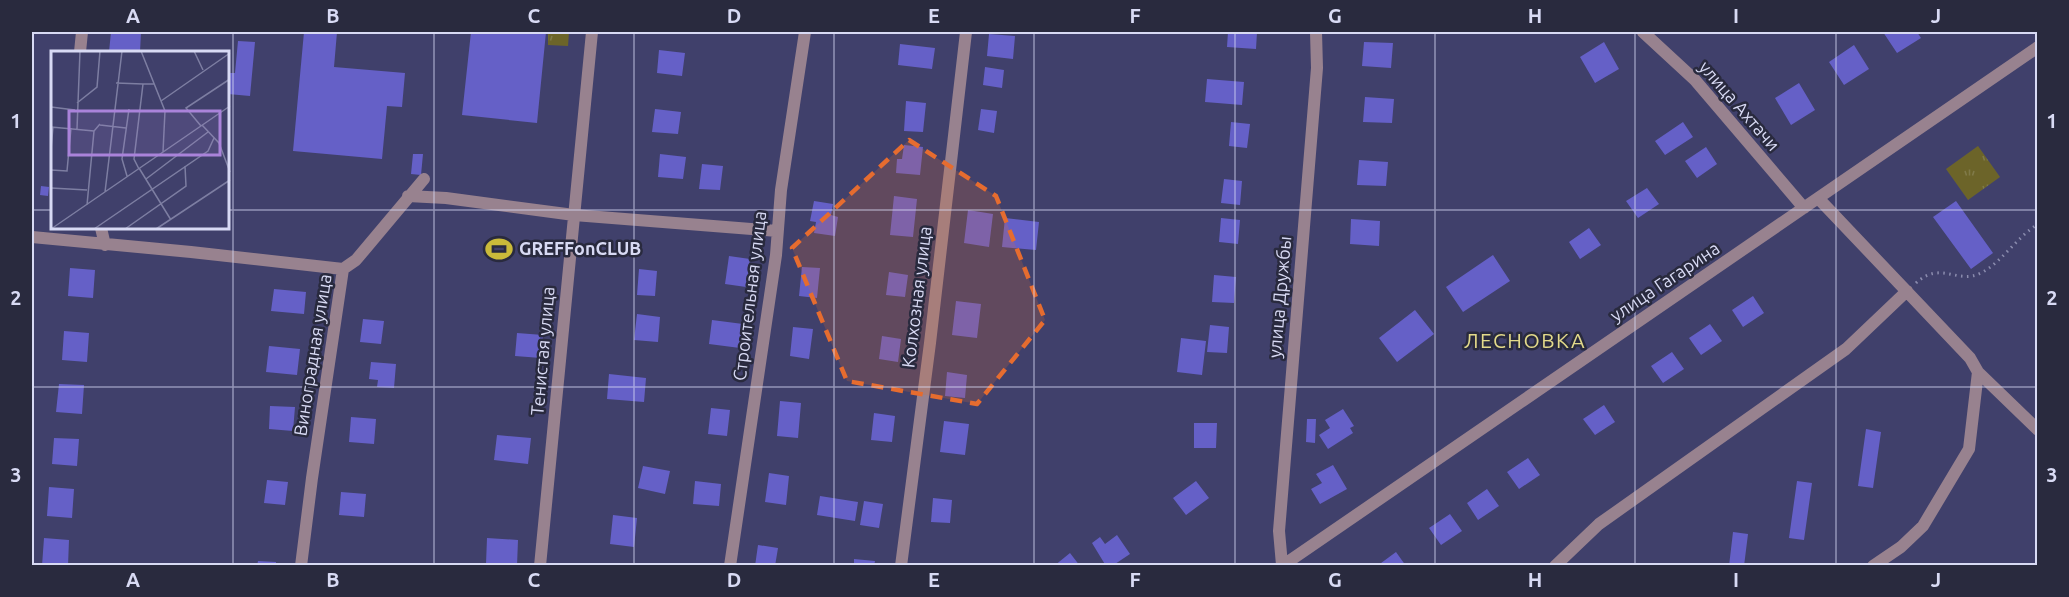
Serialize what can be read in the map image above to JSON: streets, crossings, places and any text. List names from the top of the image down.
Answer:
{
  "streets": {
    "street": [
      "улица Ахтачи",
      "улица Гагарина",
      "Строительная улица",
      "Колхозная улица",
      "улица Дружбы",
      "Тенистая улица",
      "Виноградная улица"
    ]
  },
  "crossings": [
    ["улица Ахтачи", "улица Гагарина"],
    ["улица Гагарина", "улица Дружбы"]
  ],
  "districts": ["ЛЕСНОВКА"],
  "places": {
    "sports": ["GREFFonCLUB"]
  },
  "grid": {
    "columns": [
      "A",
      "B",
      "C",
      "D",
      "E",
      "F",
      "G",
      "H",
      "I",
      "J"
    ],
    "rows": ["1", "2", "3"]
  }
}
